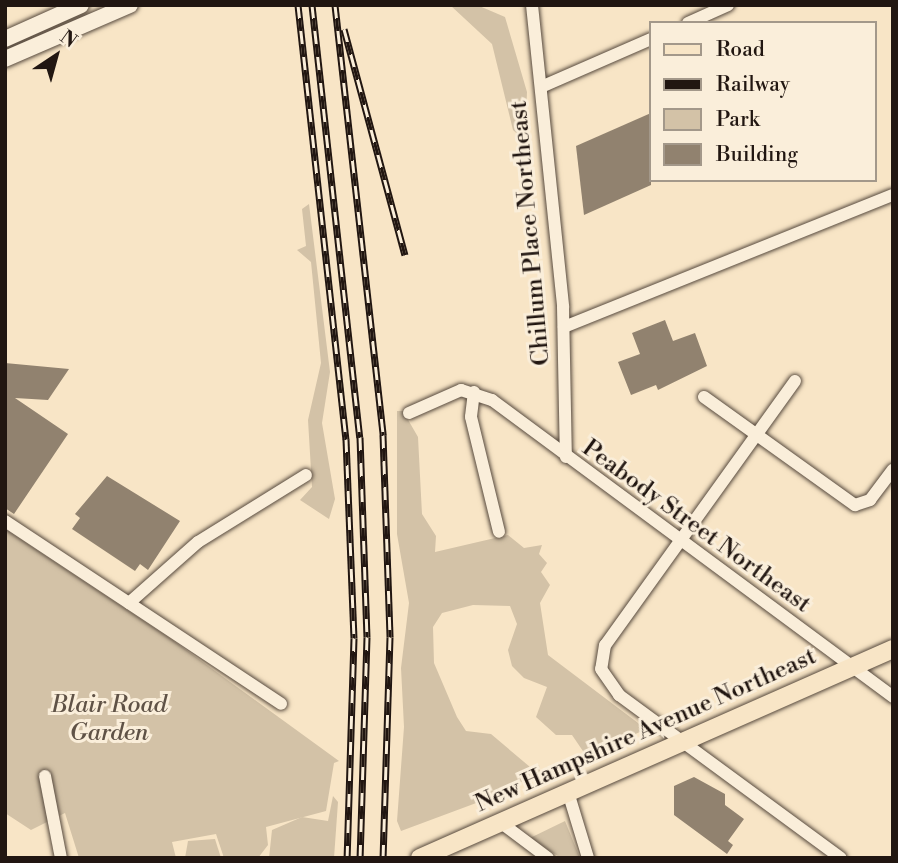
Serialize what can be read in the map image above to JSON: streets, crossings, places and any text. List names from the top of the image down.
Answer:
{
  "streets": {
    "main road": ["New Hampshire Avenue Northeast"],
    "street": ["Chillum Place Northeast", "Peabody Street Northeast"]
  },
  "crossings": [
    ["Chillum Place Northeast", "Peabody Street Northeast"],
    ["Peabody Street Northeast", "New Hampshire Avenue Northeast"]
  ],
  "parks": ["Blair Road Garden"],
  "legend": [
    "Road",
    "Railway",
    "Park",
    "Building"
  ],
  "north": "top right"
}
